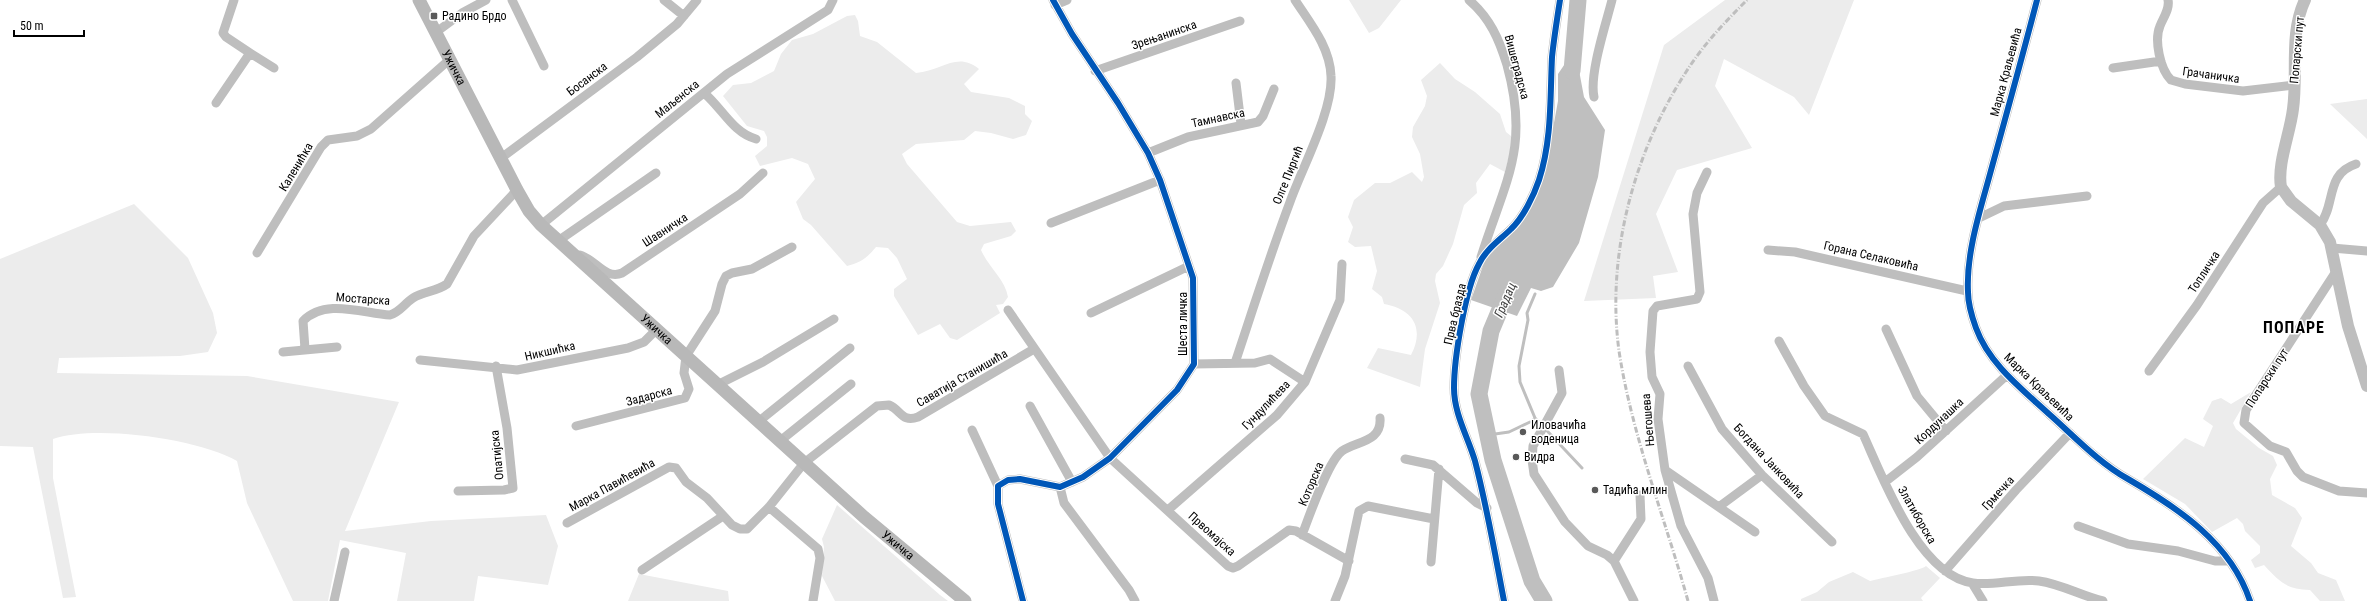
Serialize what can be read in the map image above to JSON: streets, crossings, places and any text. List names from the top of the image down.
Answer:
{
  "streets": {
    "main road": ["Ужичка"],
    "street": [
      "Зрењанинска",
      "Попарски пут",
      "Вишеградска",
      "Марка Краљевића",
      "Грачаничка",
      "Босанска",
      "Маљенска",
      "Тамнавска",
      "Каленићка",
      "Олге Пиргић",
      "Шавничка",
      "Горана Селаковића",
      "Топличка",
      "Мостарска",
      "Прва бразда",
      "Шеста личка",
      "Никшићка",
      "Саватија Станишића",
      "Задарска",
      "Гундулићева",
      "Његошева",
      "Кордунашка",
      "Опатијска",
      "Богдана Јанковића",
      "Которска",
      "Марка Павићевића",
      "Грмечка",
      "Златиборска",
      "Првомајска"
    ]
  },
  "crossings": [
    ["Зрењанинска", "Шеста личка"],
    ["Попарски пут", "Грачаничка"],
    ["Попарски пут", "Топличка"],
    ["Вишеградска", "Прва бразда"],
    ["Ужичка", "Босанска"],
    ["Ужичка", "Маљенска"],
    ["Ужичка", "Каленићка"],
    ["Ужичка", "Шавничка"],
    ["Ужичка", "Мостарска"],
    ["Ужичка", "Никшићка"],
    ["Ужичка", "Саватија Станишића"],
    ["Ужичка", "Задарска"],
    ["Ужичка", "Марка Павићевића"],
    ["Марка Краљевића", "Горана Селаковића"],
    ["Марка Краљевића", "Кордунашка"],
    ["Марка Краљевића", "Грмечка"],
    ["Тамнавска", "Шеста личка"],
    ["Шеста личка", "Првомајска"],
    ["Никшићка", "Опатијска"],
    ["Саватија Станишића", "Марка Павићевића"],
    ["Гундулићева", "Првомајска"],
    ["Кордунашка", "Златиборска"],
    ["Которска", "Првомајска"],
    ["Грмечка", "Златиборска"]
  ],
  "districts": ["ПОПАРЕ"],
  "water": ["Градац"],
  "places": {
    "transit": ["Радино Брдо"],
    "other": ["Иловачића воденица", "Видра", "Тадића млин"]
  },
  "scale_bar": "50 m"
}
